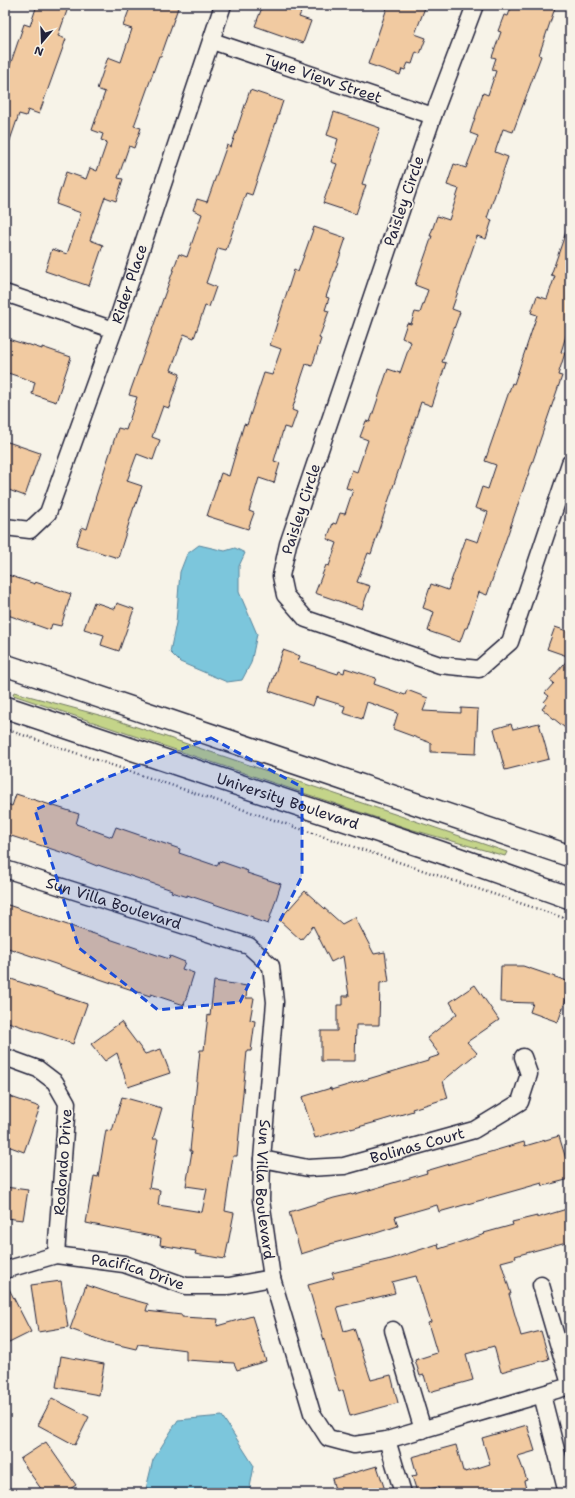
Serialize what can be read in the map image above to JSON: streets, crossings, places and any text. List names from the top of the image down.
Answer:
{
  "streets": {
    "main road": ["University Boulevard"],
    "street": [
      "Tyne View Street",
      "Paisley Circle",
      "Rider Place",
      "Sun Villa Boulevard",
      "Bolinas Court",
      "Rodondo Drive",
      "Pacifica Drive"
    ]
  },
  "crossings": [
    ["Tyne View Street", "Paisley Circle"],
    ["Tyne View Street", "Rider Place"],
    ["Sun Villa Boulevard", "Bolinas Court"],
    ["Sun Villa Boulevard", "Pacifica Drive"],
    ["Rodondo Drive", "Pacifica Drive"]
  ],
  "north": "bottom"
}
